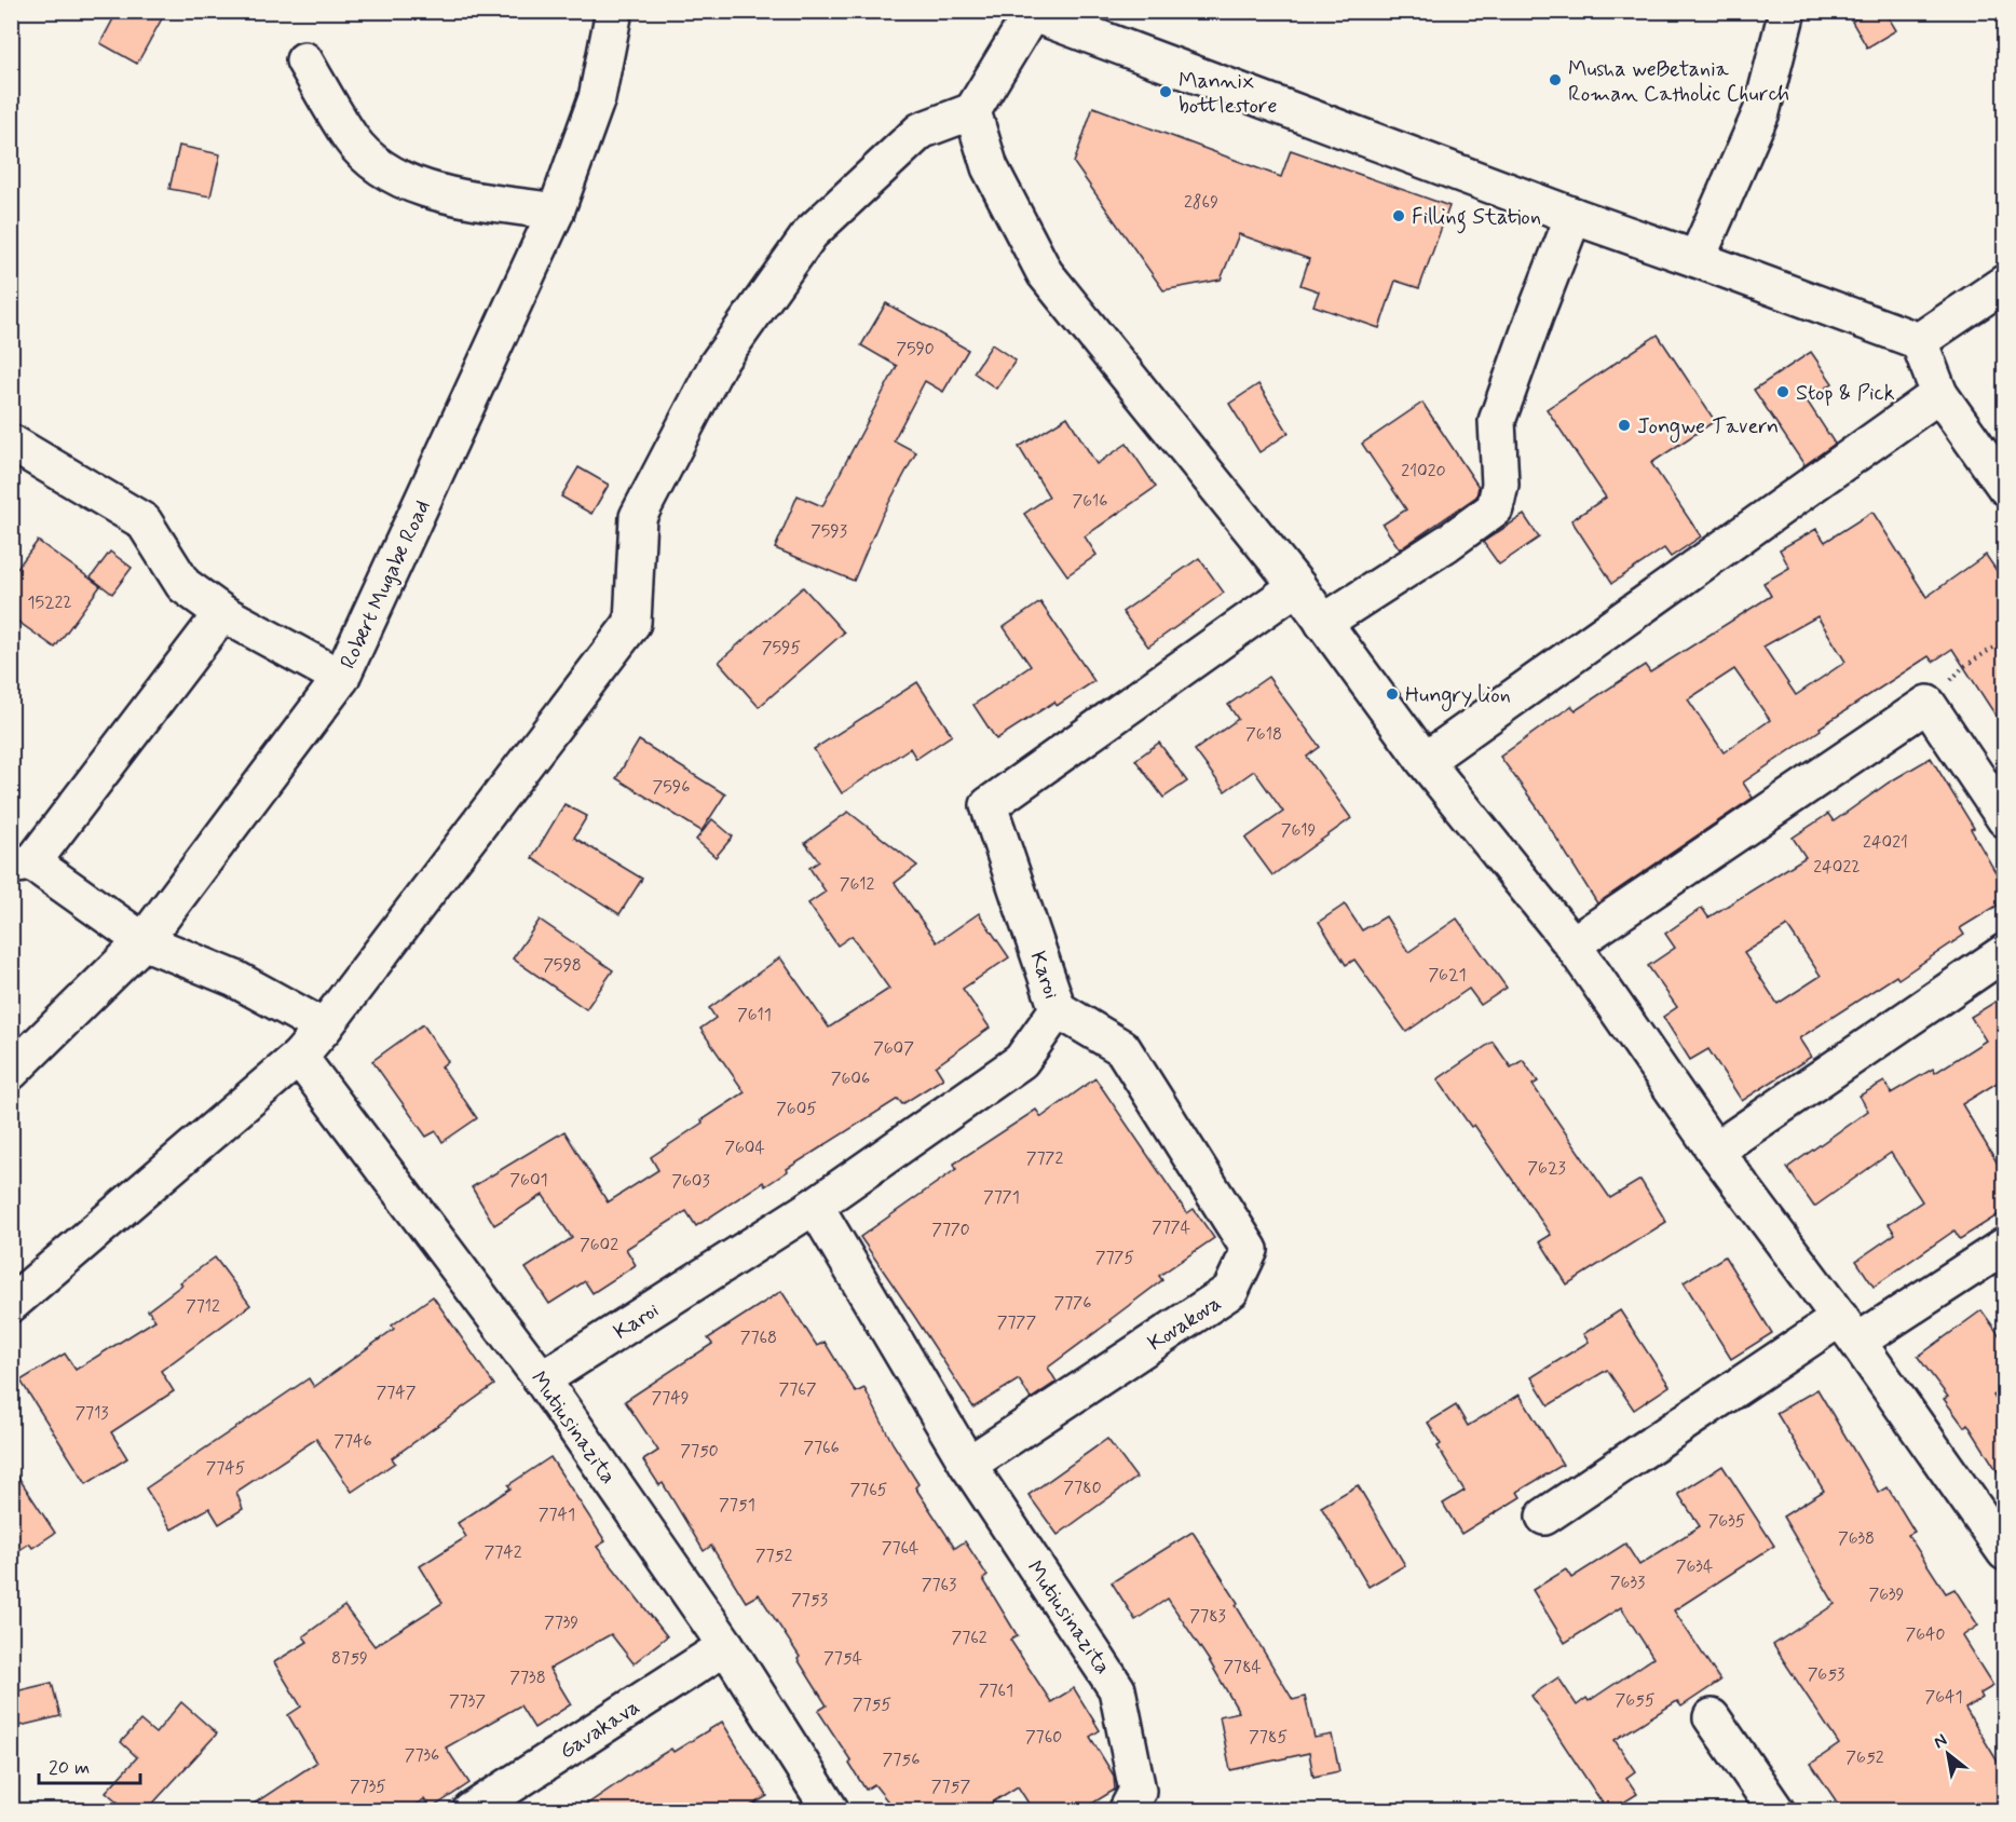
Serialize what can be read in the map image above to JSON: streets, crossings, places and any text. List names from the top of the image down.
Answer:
{
  "streets": {
    "street": [
      "Robert Mugabe Road",
      "Karoi",
      "Kovakova",
      "Mutiusinazita",
      "Gavakava"
    ]
  },
  "crossings": [
    ["Karoi", "Kovakova"],
    ["Karoi", "Mutiusinazita"],
    ["Kovakova", "Mutiusinazita"],
    ["Mutiusinazita", "Gavakava"]
  ],
  "places": [
    "Musha weBetania Roman Catholic Church",
    "Mannix bottlestore",
    "Filling Station",
    "Stop & Pick",
    "Jongwe Tavern",
    "Hungry lion"
  ],
  "house_numbers": [
    "2869",
    "7590",
    "21020",
    "7616",
    "7593",
    "15222",
    "7595",
    "7618",
    "7596",
    "7619",
    "24021",
    "24022",
    "7612",
    "7598",
    "7621",
    "7611",
    "7607",
    "7606",
    "7605",
    "7604",
    "7772",
    "7623",
    "7601",
    "7603",
    "7771",
    "7774",
    "7770",
    "7602",
    "7775",
    "7776",
    "7712",
    "7777",
    "7768",
    "7767",
    "7747",
    "7749",
    "7713",
    "7746",
    "7766",
    "7750",
    "7745",
    "7780",
    "7765",
    "7751",
    "7741",
    "7635",
    "7638",
    "7764",
    "7742",
    "7752",
    "7634",
    "7633",
    "7763",
    "7639",
    "7753",
    "7783",
    "7739",
    "7640",
    "7762",
    "8759",
    "7754",
    "7784",
    "7653",
    "7738",
    "7761",
    "7641",
    "7655",
    "7737",
    "7755",
    "7760",
    "7785",
    "7736",
    "7652",
    "7756",
    "7735",
    "7757"
  ],
  "scale_bar": "20 m",
  "north": "top left"
}
